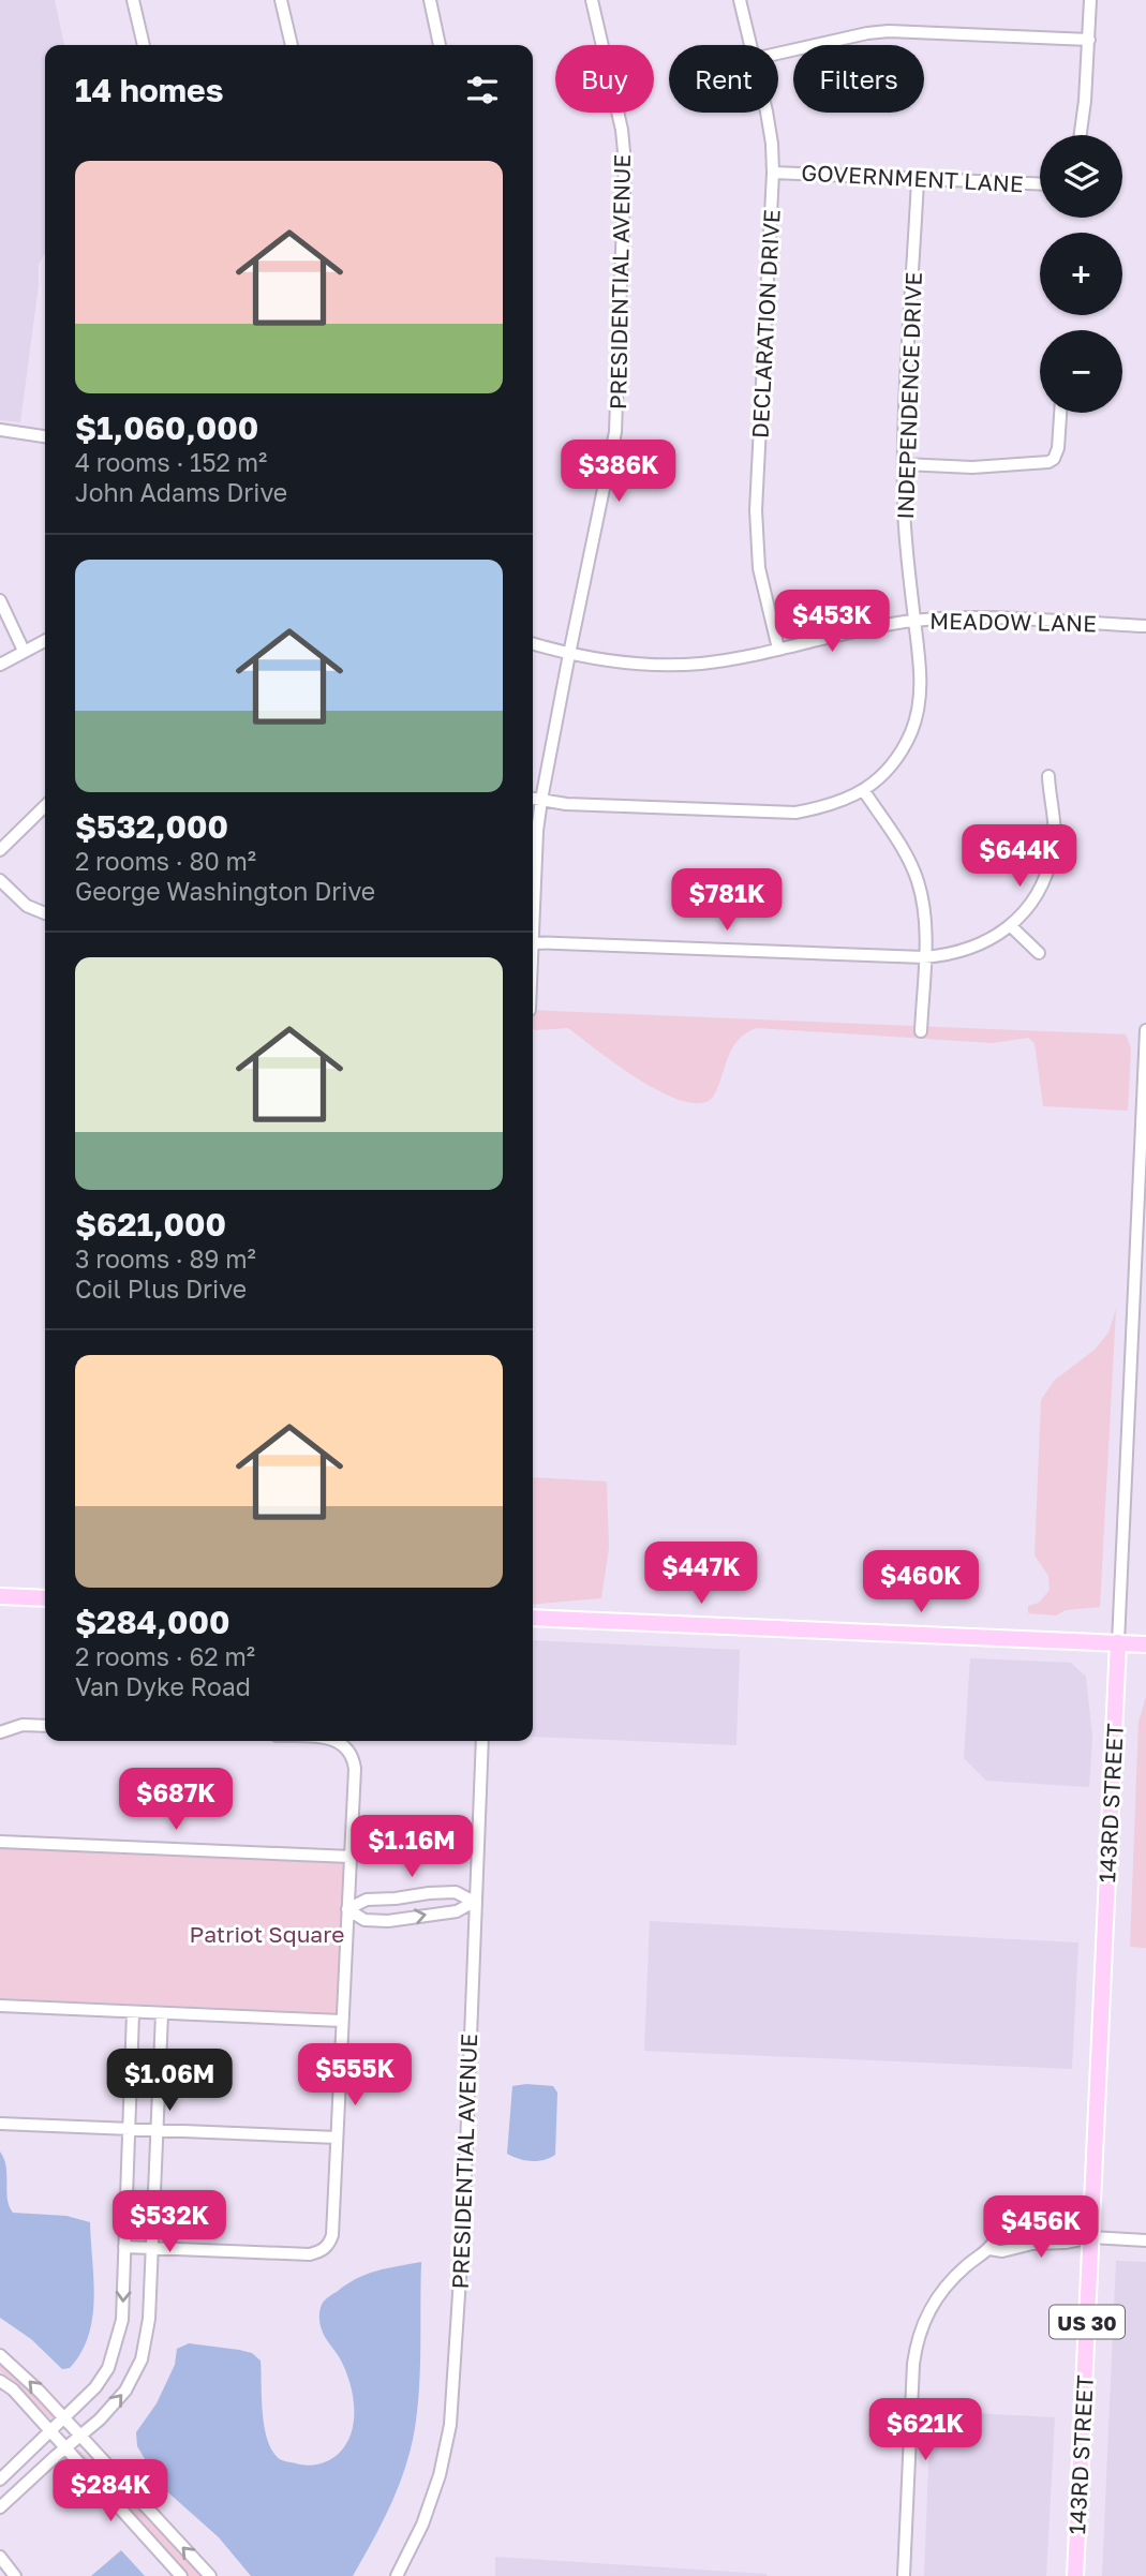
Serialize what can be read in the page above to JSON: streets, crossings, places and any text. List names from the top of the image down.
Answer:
{
  "streets": {
    "main road": ["143RD STREET", "US 30"],
    "street": [
      "GOVERNMENT LANE",
      "PRESIDENTIAL AVENUE",
      "DECLARATION DRIVE",
      "INDEPENDENCE DRIVE",
      "MEADOW LANE"
    ]
  },
  "crossings": [
    ["GOVERNMENT LANE", "DECLARATION DRIVE"],
    ["GOVERNMENT LANE", "INDEPENDENCE DRIVE"],
    ["PRESIDENTIAL AVENUE", "INDEPENDENCE DRIVE"],
    ["PRESIDENTIAL AVENUE", "MEADOW LANE"],
    ["DECLARATION DRIVE", "MEADOW LANE"],
    ["INDEPENDENCE DRIVE", "MEADOW LANE"]
  ],
  "parks": ["Patriot Square"],
  "page": {
    "chip": ["Buy", "Rent", "Filters"],
    "heading": "14 homes",
    "map_buttons": ["+", "−"],
    "list": [
      {
        "name": "$1,060,000",
        "note": "4 rooms · 152 m² · John Adams Drive"
      },
      {
        "name": "$532,000",
        "note": "2 rooms · 80 m² · George Washington Drive"
      },
      {
        "name": "$621,000",
        "note": "3 rooms · 89 m² · Coil Plus Drive"
      },
      {
        "name": "$284,000",
        "note": "2 rooms · 62 m² · Van Dyke Road"
      }
    ],
    "price": [
      "$386K",
      "$453K",
      "$644K",
      "$781K",
      "$447K",
      "$460K",
      "$687K",
      "$1.16M",
      "$555K",
      "$1.06M",
      "$532K",
      "$456K",
      "$621K",
      "$284K"
    ]
  }
}
